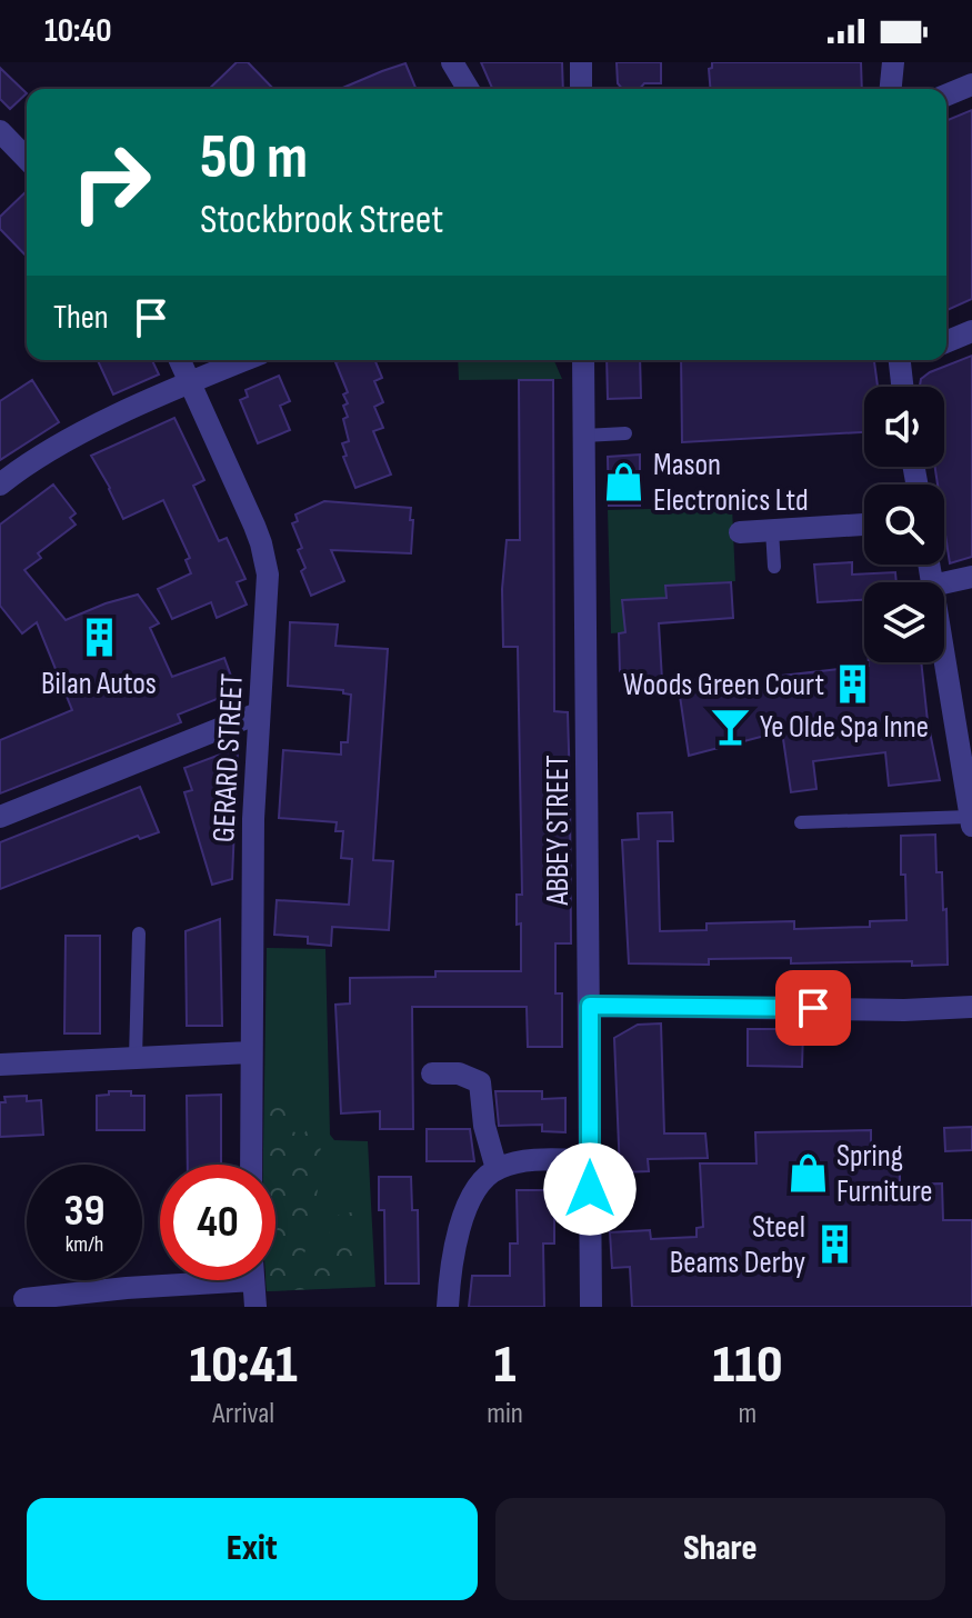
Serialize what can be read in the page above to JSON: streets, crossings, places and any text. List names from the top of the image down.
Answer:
{
  "streets": {
    "street": ["GERARD STREET", "ABBEY STREET"]
  },
  "places": {
    "shop": ["Mason Electronics Ltd", "Spring Furniture"],
    "building": ["Bilan Autos", "Woods Green Court", "Steel Beams Derby"],
    "bar": ["Ye Olde Spa Inne"]
  },
  "page": {
    "status": "10:40",
    "turn": ["50 m", "Stockbrook Street"],
    "then": "Then",
    "speed": "39 km/h",
    "limit": "40",
    "eta": [
      "10:41",
      "Arrival",
      "1",
      "min",
      "110",
      "m"
    ],
    "buttons": ["Exit", "Share"]
  }
}
